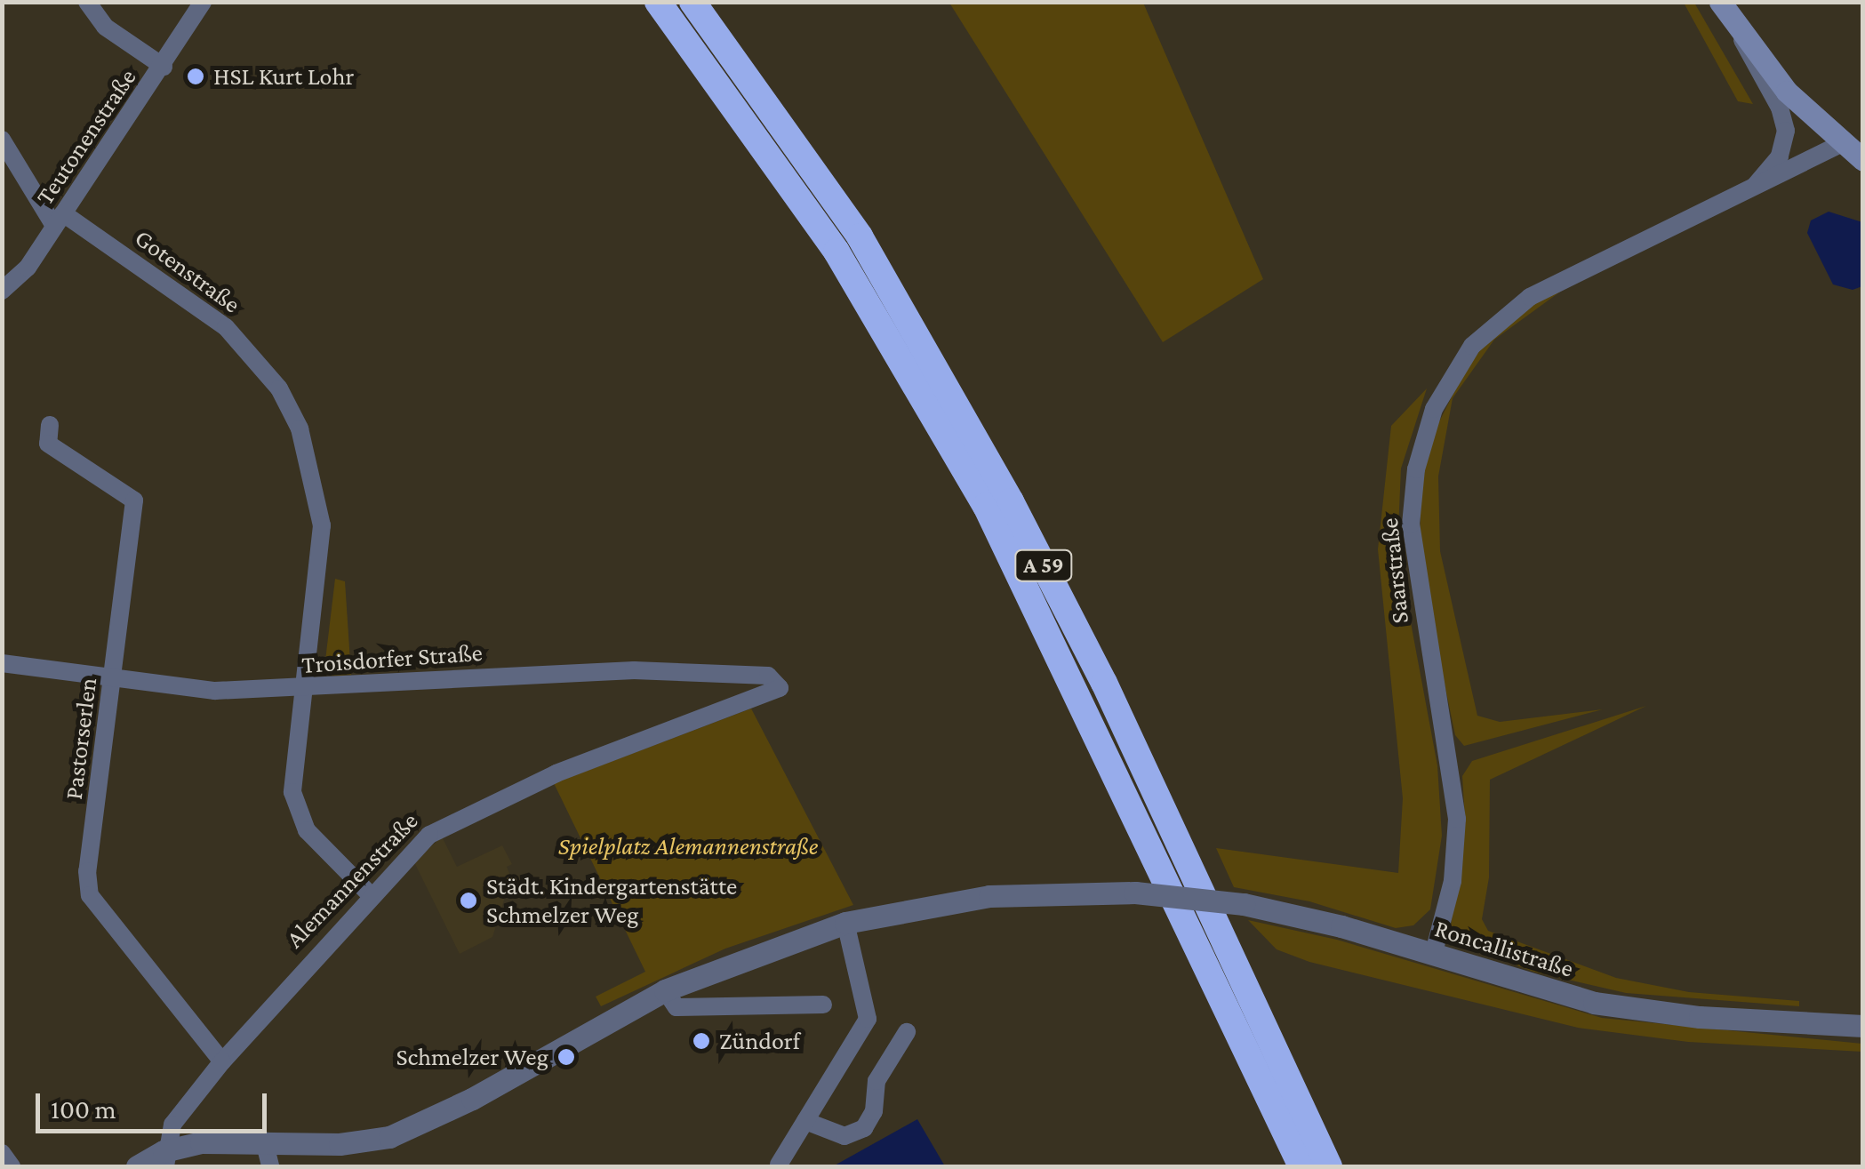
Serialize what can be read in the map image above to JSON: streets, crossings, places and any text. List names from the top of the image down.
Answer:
{
  "streets": {
    "highway": ["A 59"],
    "street": [
      "Teutonenstraße",
      "Gotenstraße",
      "Saarstraße",
      "Troisdorfer Straße",
      "Pastorserlen",
      "Alemannenstraße",
      "Roncallistraße"
    ]
  },
  "crossings": [
    ["Teutonenstraße", "Gotenstraße"],
    ["Gotenstraße", "Troisdorfer Straße"],
    ["Gotenstraße", "Alemannenstraße"],
    ["Saarstraße", "Roncallistraße"],
    ["Troisdorfer Straße", "Pastorserlen"],
    ["Troisdorfer Straße", "Alemannenstraße"],
    ["Pastorserlen", "Alemannenstraße"]
  ],
  "parks": ["Spielplatz Alemannenstraße"],
  "places": [
    "HSL Kurt Lohr",
    "Städt. Kindergartenstätte Schmelzer Weg",
    "Zündorf",
    "Schmelzer Weg"
  ],
  "scale_bar": "100 m"
}
